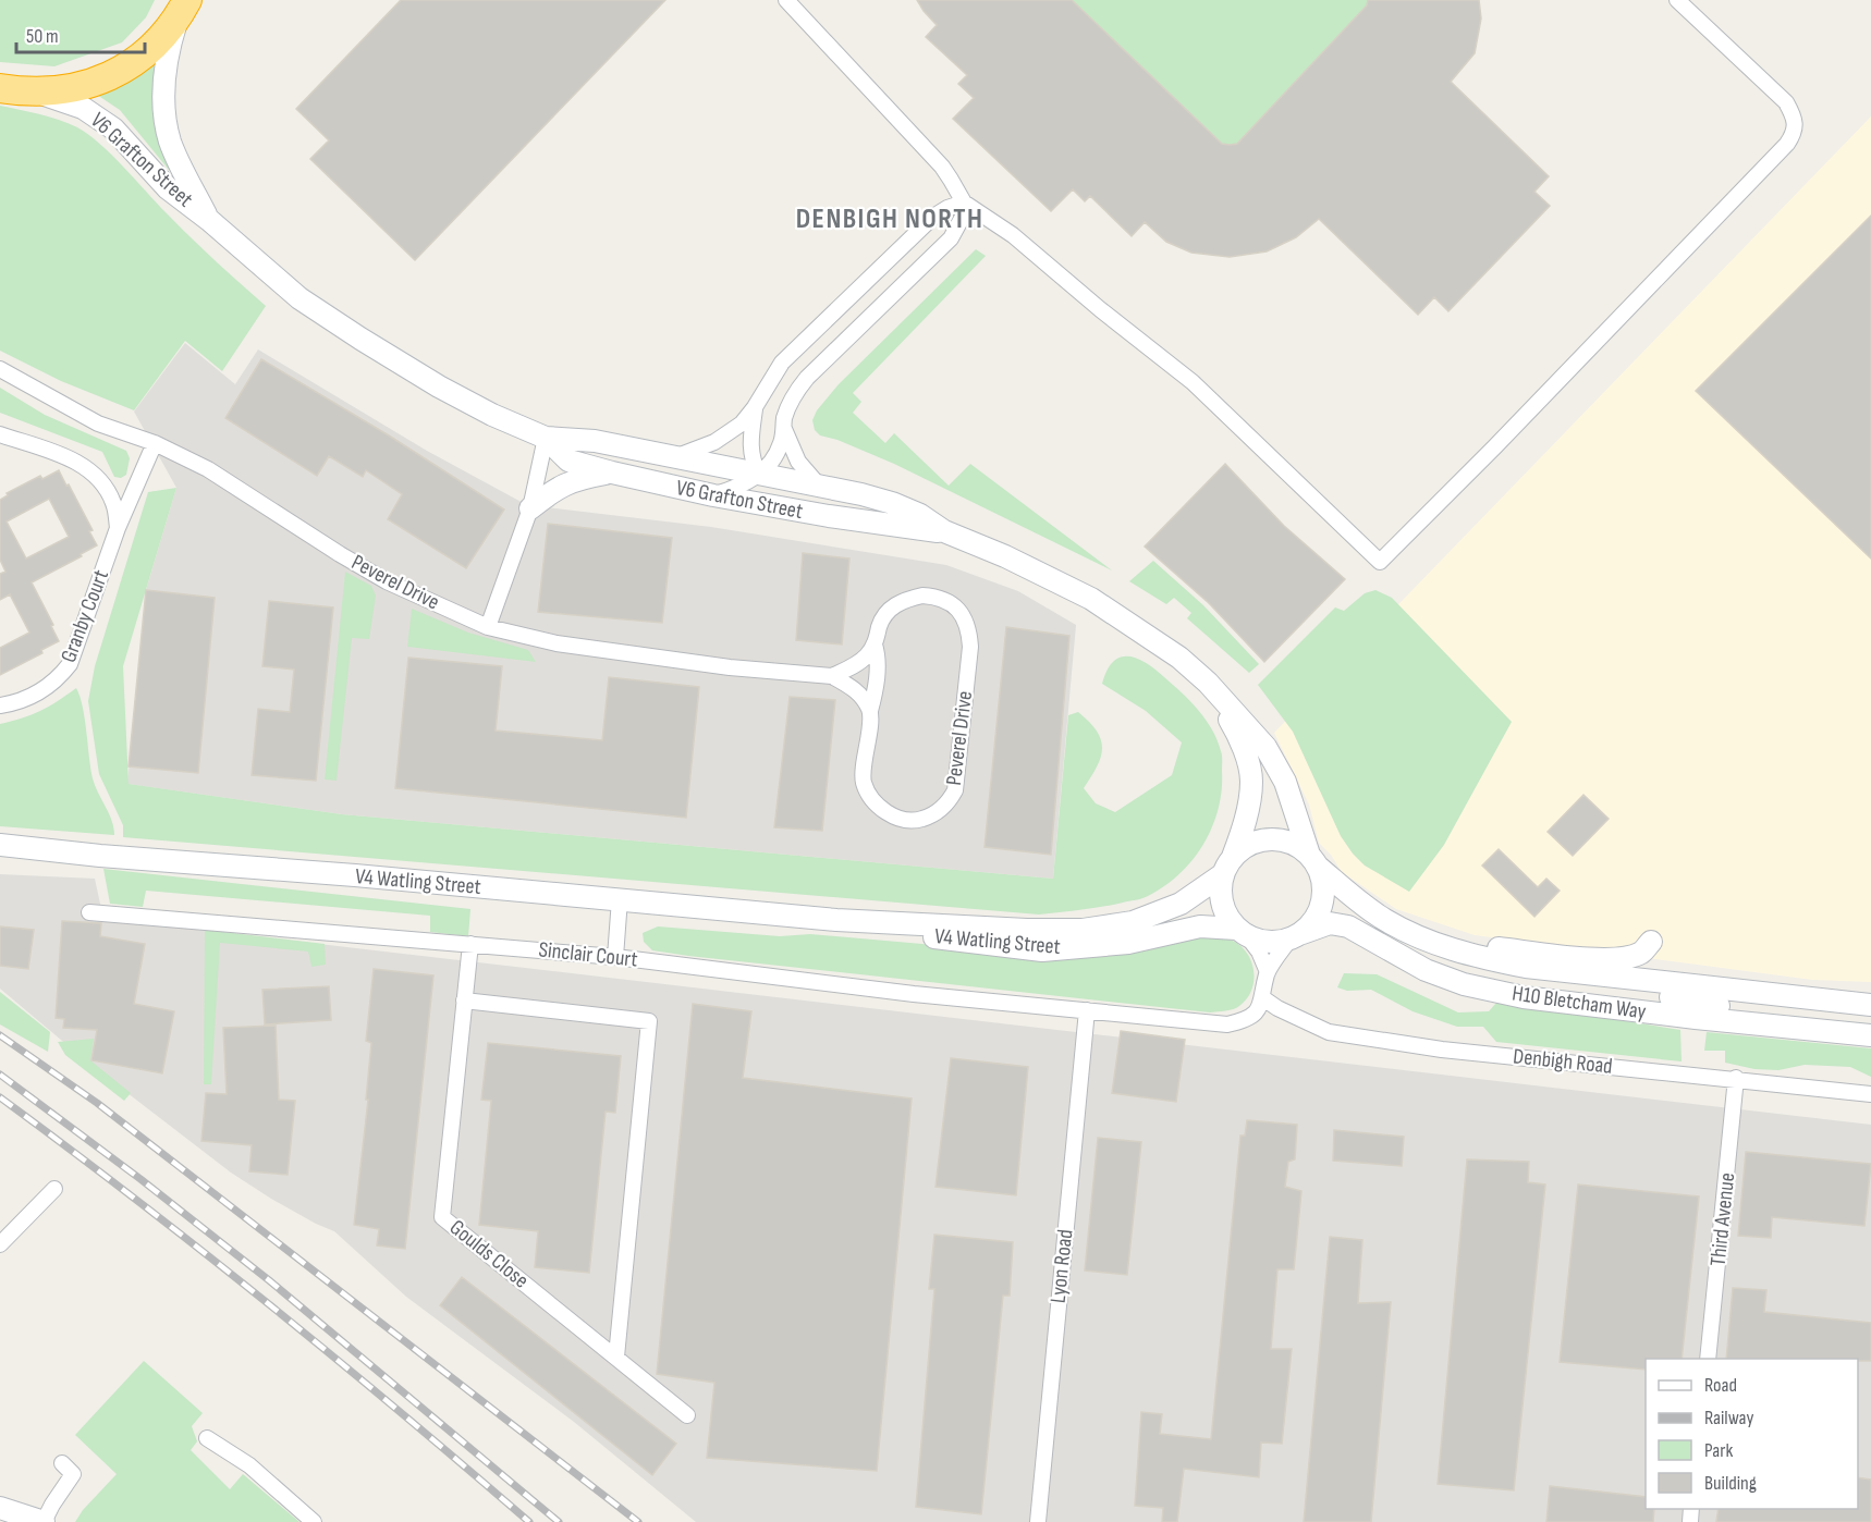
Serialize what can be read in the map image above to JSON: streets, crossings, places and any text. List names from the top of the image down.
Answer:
{
  "streets": {
    "street": [
      "V6 Grafton Street",
      "Peverel Drive",
      "Granby Court",
      "V4 Watling Street",
      "Sinclair Court",
      "H10 Bletcham Way",
      "Denbigh Road",
      "Third Avenue",
      "Goulds Close",
      "Lyon Road"
    ]
  },
  "crossings": [
    ["V6 Grafton Street", "V4 Watling Street"],
    ["V6 Grafton Street", "H10 Bletcham Way"],
    ["Peverel Drive", "Granby Court"],
    ["V4 Watling Street", "H10 Bletcham Way"],
    ["Sinclair Court", "Goulds Close"],
    ["Sinclair Court", "Lyon Road"],
    ["Denbigh Road", "Third Avenue"]
  ],
  "districts": ["DENBIGH NORTH"],
  "legend": [
    "Road",
    "Railway",
    "Park",
    "Building"
  ],
  "scale_bar": "50 m"
}
